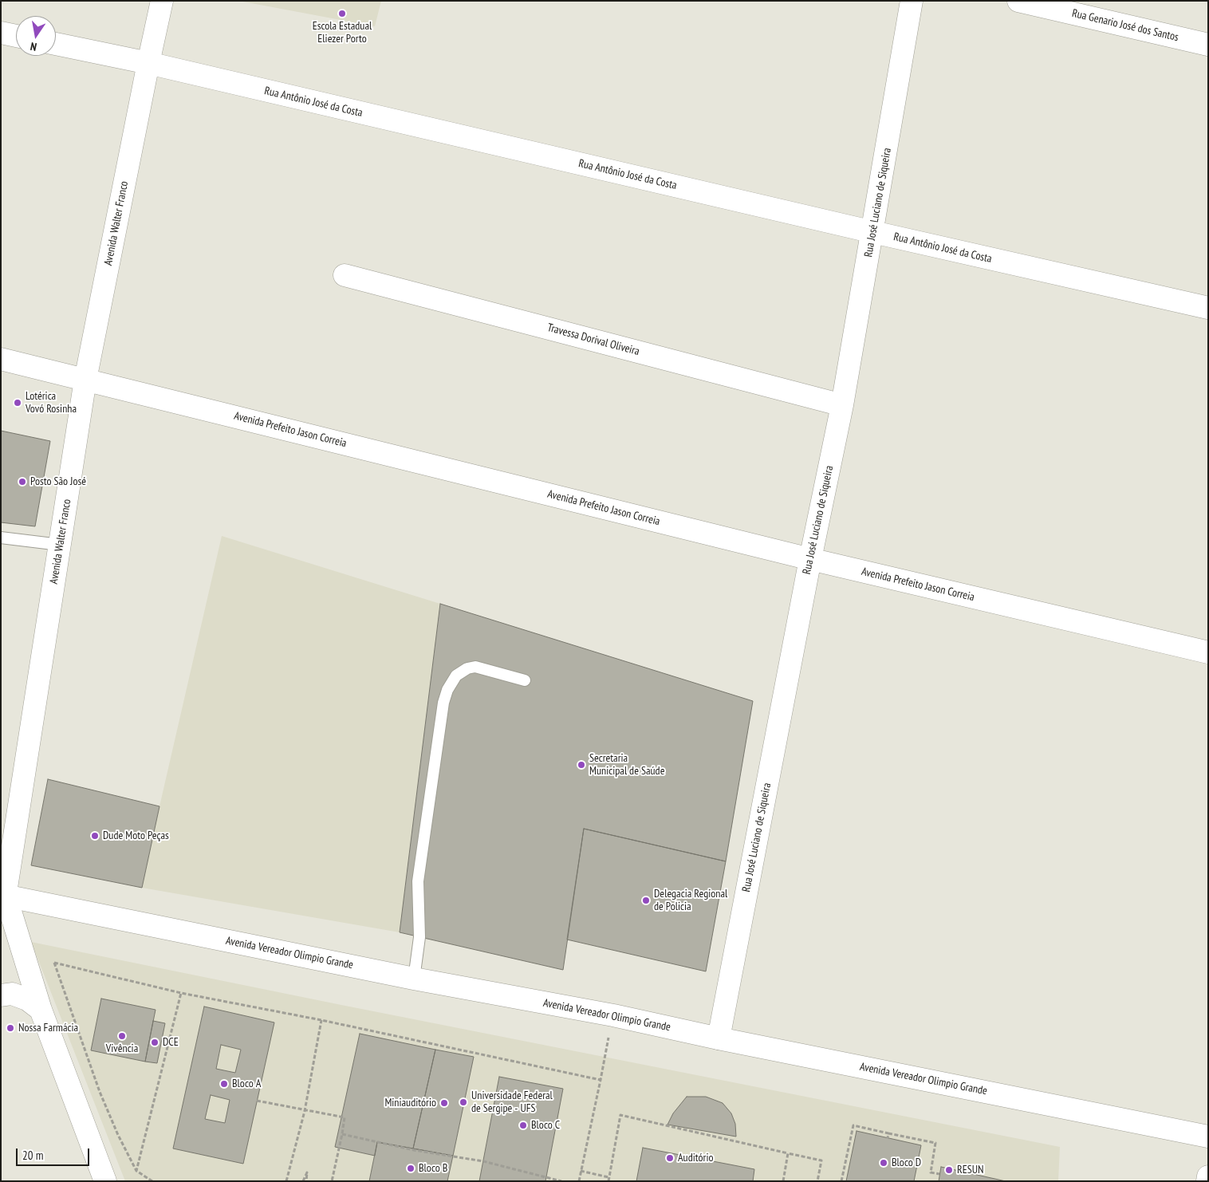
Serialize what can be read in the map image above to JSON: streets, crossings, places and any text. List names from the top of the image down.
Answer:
{
  "streets": {
    "street": [
      "Rua Genario José dos Santos",
      "Rua Antônio José da Costa",
      "Rua José Luciano de Siqueira",
      "Avenida Walter Franco",
      "Travessa Dorival Oliveira",
      "Avenida Prefeito Jason Correia",
      "Avenida Vereador Olimpio Grande"
    ]
  },
  "crossings": [
    ["Rua Antônio José da Costa", "Rua José Luciano de Siqueira"],
    ["Rua Antônio José da Costa", "Avenida Walter Franco"],
    ["Rua José Luciano de Siqueira", "Travessa Dorival Oliveira"],
    ["Rua José Luciano de Siqueira", "Avenida Prefeito Jason Correia"],
    ["Rua José Luciano de Siqueira", "Avenida Vereador Olimpio Grande"],
    ["Avenida Walter Franco", "Avenida Prefeito Jason Correia"],
    ["Avenida Walter Franco", "Avenida Vereador Olimpio Grande"]
  ],
  "places": [
    "Escola Estadual Eliezer Porto",
    "Lotérica Vovó Rosinha",
    "Posto São José",
    "Secretaria Municipal de Saúde",
    "Dude Moto Peças",
    "Delegacia Regional de Policia",
    "Nossa Farmácia",
    "Vivência",
    "DCE",
    "Bloco A",
    "Universidade Federal de Sergipe - UFS",
    "Miniauditório",
    "Bloco C",
    "Auditório",
    "Bloco D",
    "Bloco B",
    "RESUN"
  ],
  "scale_bar": "20 m",
  "north": "bottom"
}
